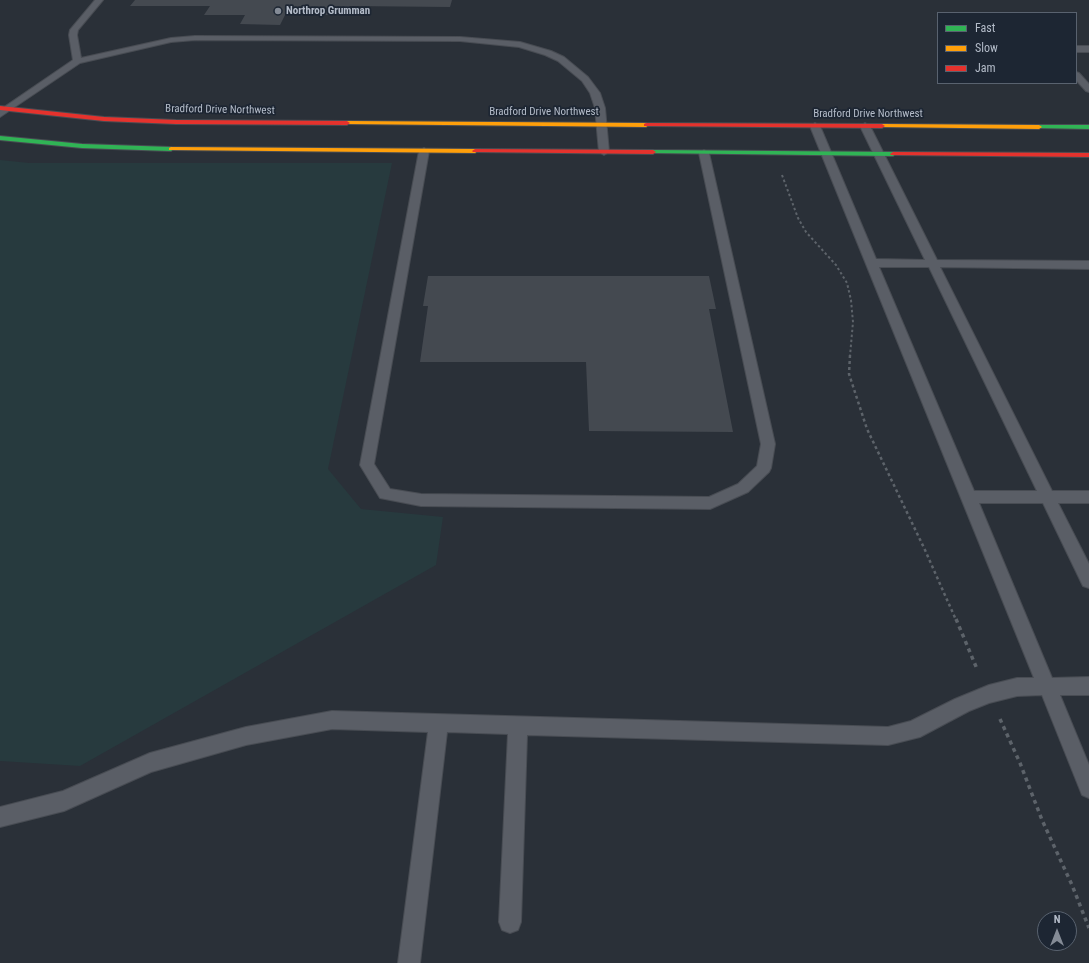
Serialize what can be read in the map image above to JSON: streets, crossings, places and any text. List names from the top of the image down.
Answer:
{
  "streets": {
    "main road": ["Bradford Drive Northwest"]
  },
  "places": ["Northrop Grumman"],
  "legend": ["Fast", "Slow", "Jam"],
  "north": "top"
}
